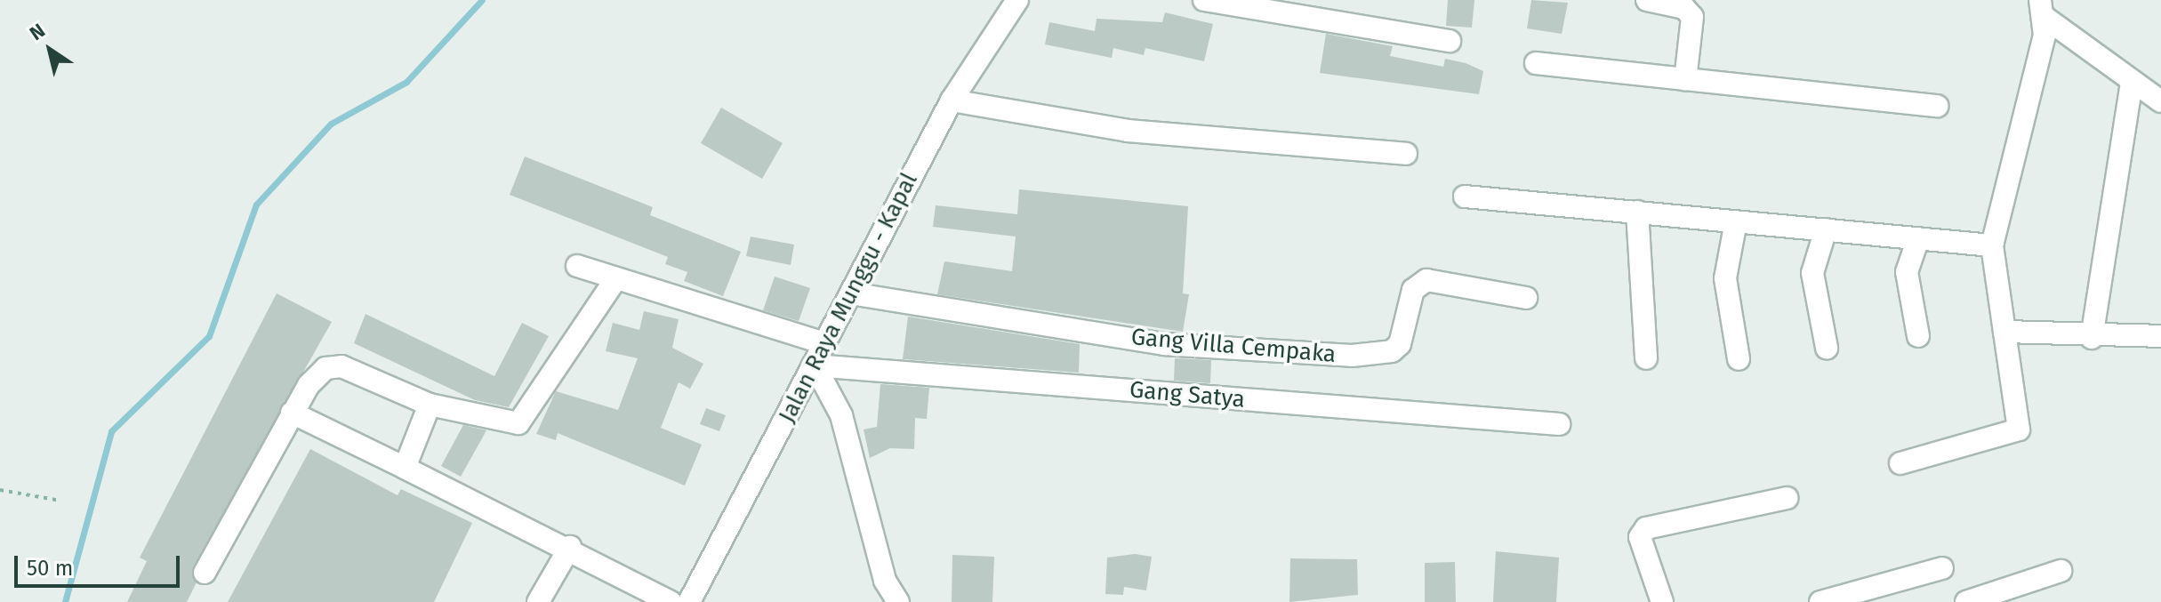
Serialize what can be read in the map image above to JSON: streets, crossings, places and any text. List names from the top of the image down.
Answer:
{
  "streets": {
    "street": ["Jalan Raya Munggu - Kapal", "Gang Villa Cempaka", "Gang Satya"]
  },
  "crossings": [
    ["Jalan Raya Munggu - Kapal", "Gang Villa Cempaka"],
    ["Jalan Raya Munggu - Kapal", "Gang Satya"]
  ],
  "scale_bar": "50 m",
  "north": "top left"
}
